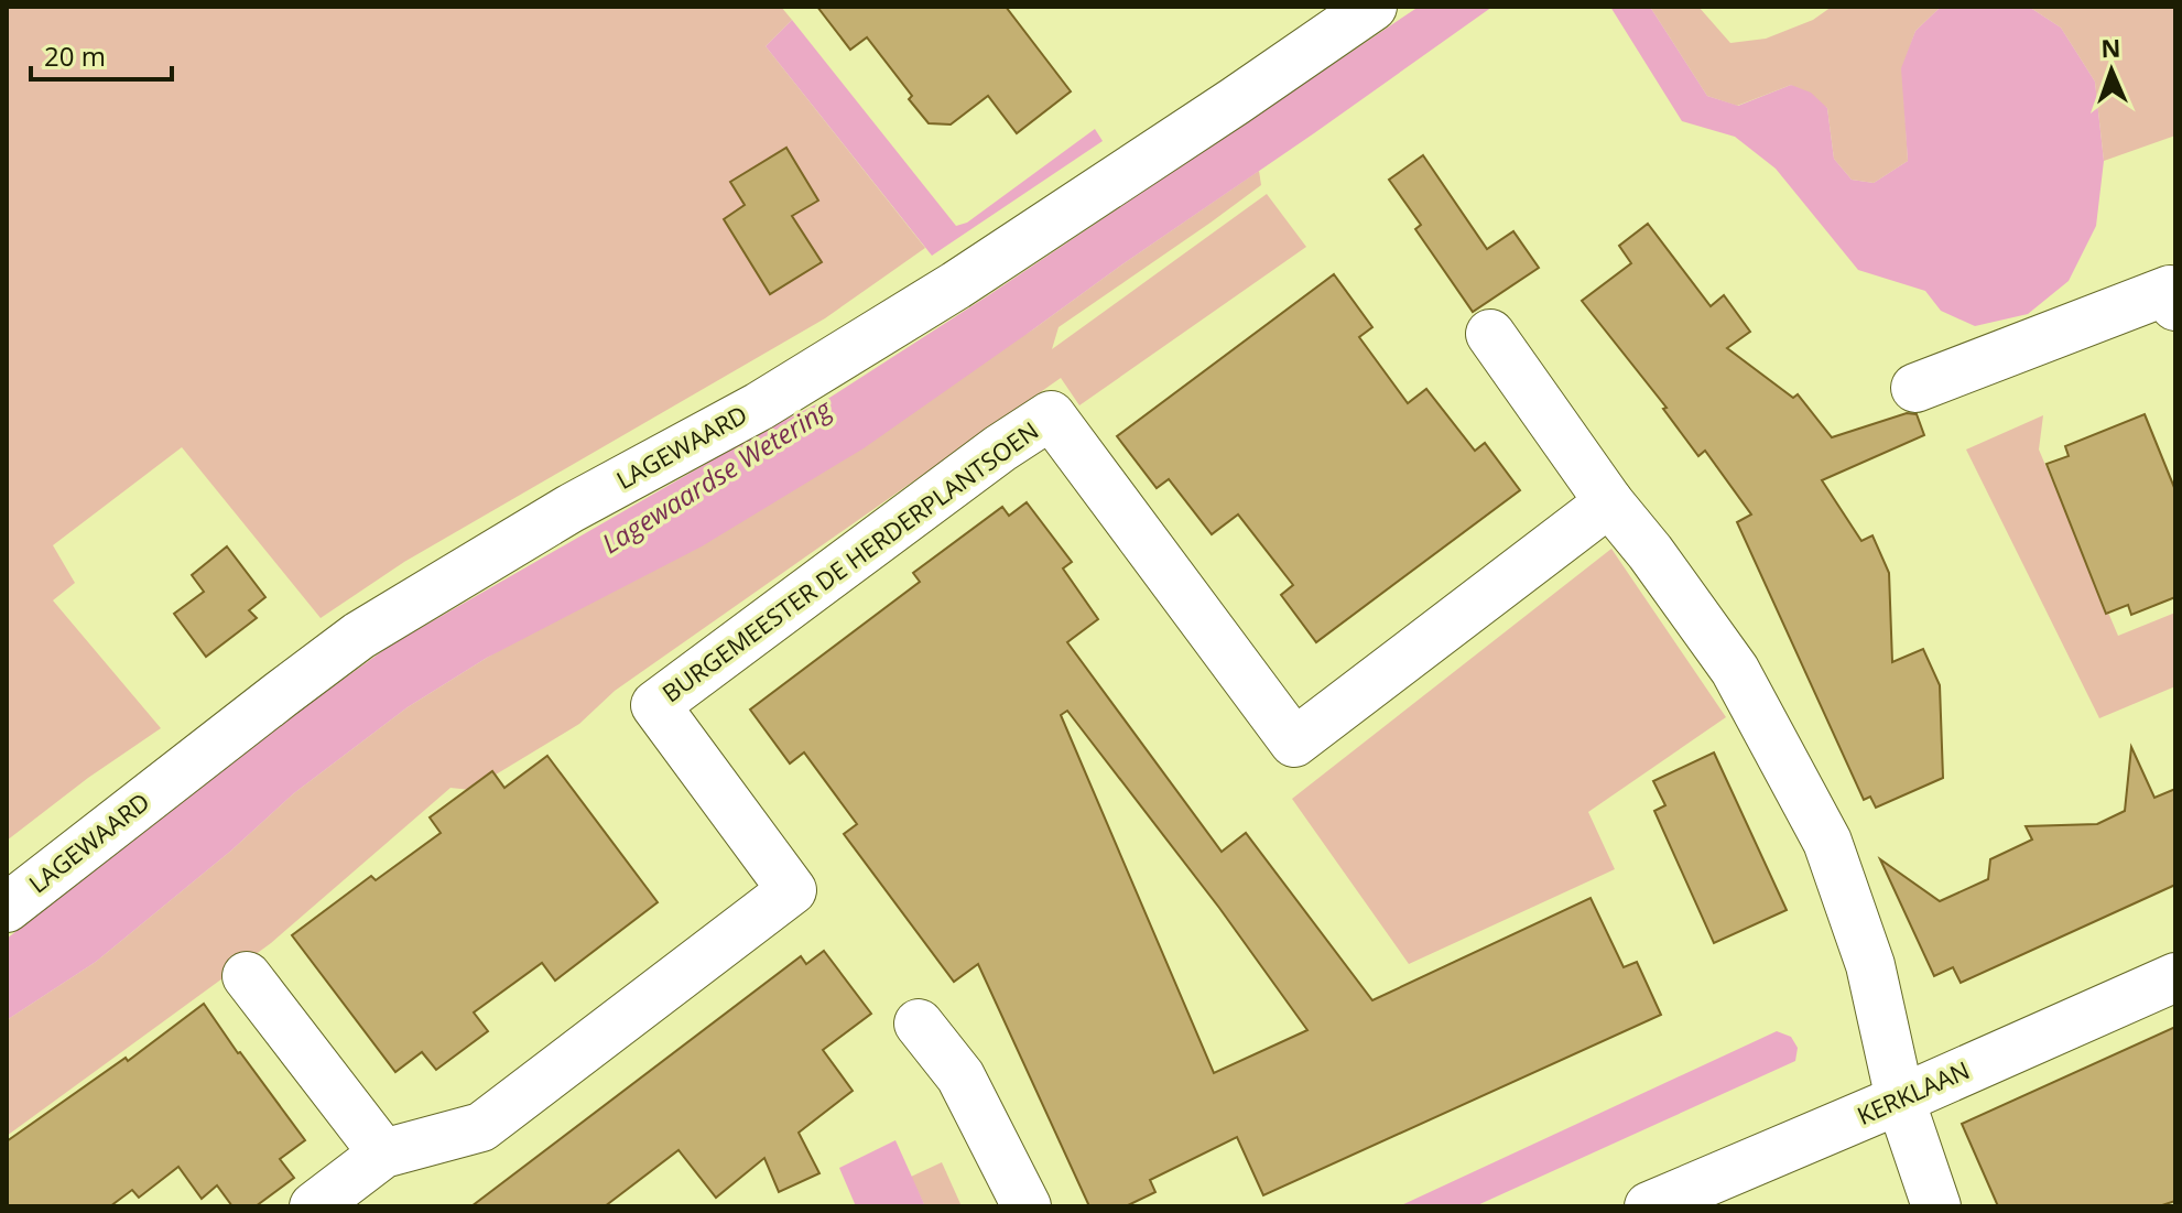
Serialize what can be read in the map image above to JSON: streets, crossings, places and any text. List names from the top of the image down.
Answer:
{
  "streets": {
    "street": ["LAGEWAARD", "BURGEMEESTER DE HERDERPLANTSOEN", "KERKLAAN"]
  },
  "water": ["Lagewaardse Wetering"],
  "scale_bar": "20 m",
  "north": "top"
}
